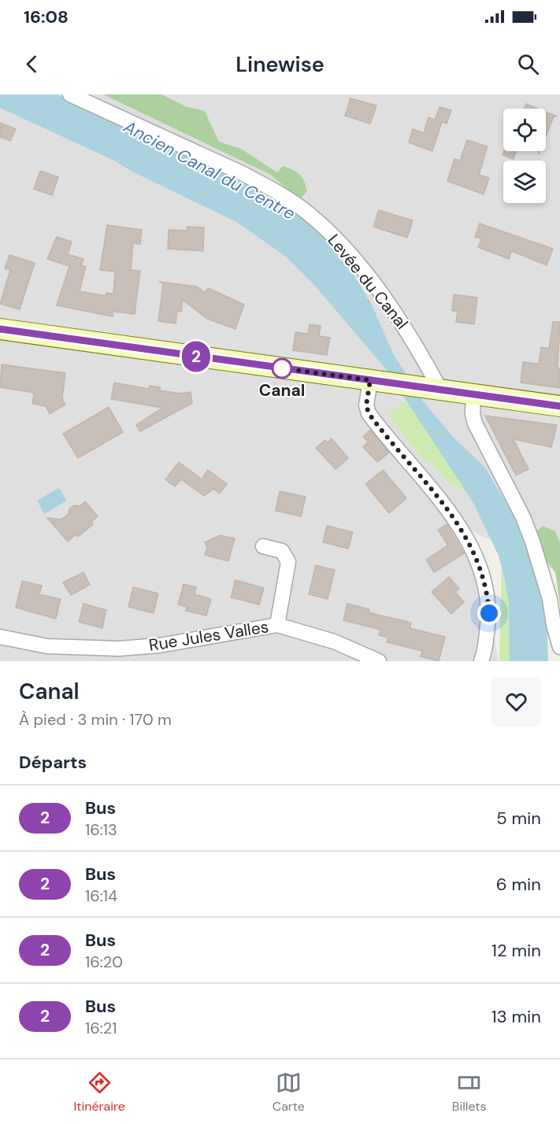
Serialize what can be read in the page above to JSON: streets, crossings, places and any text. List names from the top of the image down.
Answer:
{
  "streets": {
    "street": ["Levée du Canal", "Rue Jules Valles"]
  },
  "water": ["Ancien Canal du Centre"],
  "places": ["Canal"],
  "lines": ["bus line 2"],
  "page": {
    "status": "16:08",
    "header": "Linewise",
    "on_map": "2",
    "heading": [
      ["Canal", "À pied · 3 min · 170 m"],
      "Départs"
    ],
    "list": [
      {
        "mark": "2",
        "name": "Bus",
        "note": "16:13",
        "value": "5 min"
      },
      {
        "mark": "2",
        "name": "Bus",
        "note": "16:14",
        "value": "6 min"
      },
      {
        "mark": "2",
        "name": "Bus",
        "note": "16:20",
        "value": "12 min"
      },
      {
        "mark": "2",
        "name": "Bus",
        "note": "16:21",
        "value": "13 min"
      }
    ],
    "tabs": ["Itinéraire", "Carte", "Billets"]
  }
}
